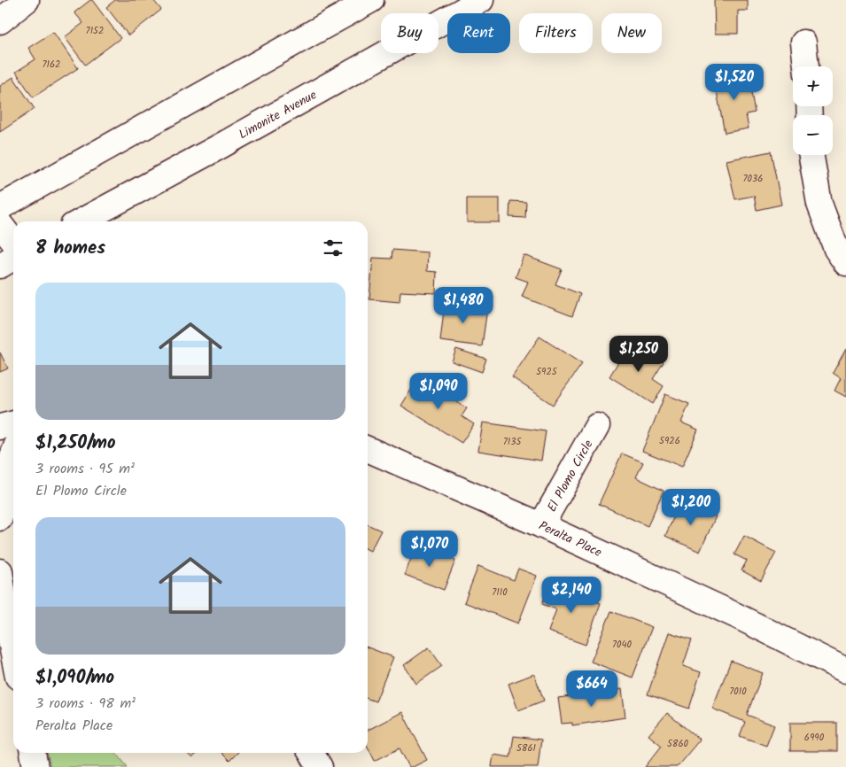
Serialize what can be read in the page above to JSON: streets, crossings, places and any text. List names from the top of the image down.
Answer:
{
  "streets": {
    "street": ["Limonite Avenue", "El Plomo Circle", "Peralta Place"]
  },
  "crossings": [
    ["El Plomo Circle", "Peralta Place"]
  ],
  "house_numbers": [
    "7152",
    "7162",
    "7036",
    "5925",
    "5926",
    "7135",
    "7110",
    "7040",
    "7010",
    "6990",
    "5860",
    "5861"
  ],
  "page": {
    "chip": [
      "Buy",
      "Rent",
      "Filters",
      "New"
    ],
    "price": [
      "$1,520",
      "$1,480",
      "$1,250",
      "$1,090",
      "$1,200",
      "$1,070",
      "$2,140",
      "$664"
    ],
    "map_buttons": ["+", "−"],
    "heading": "8 homes",
    "list": [
      {
        "name": "$1,250/mo",
        "note": "3 rooms · 95 m² · El Plomo Circle"
      },
      {
        "name": "$1,090/mo",
        "note": "3 rooms · 98 m² · Peralta Place"
      }
    ]
  }
}
